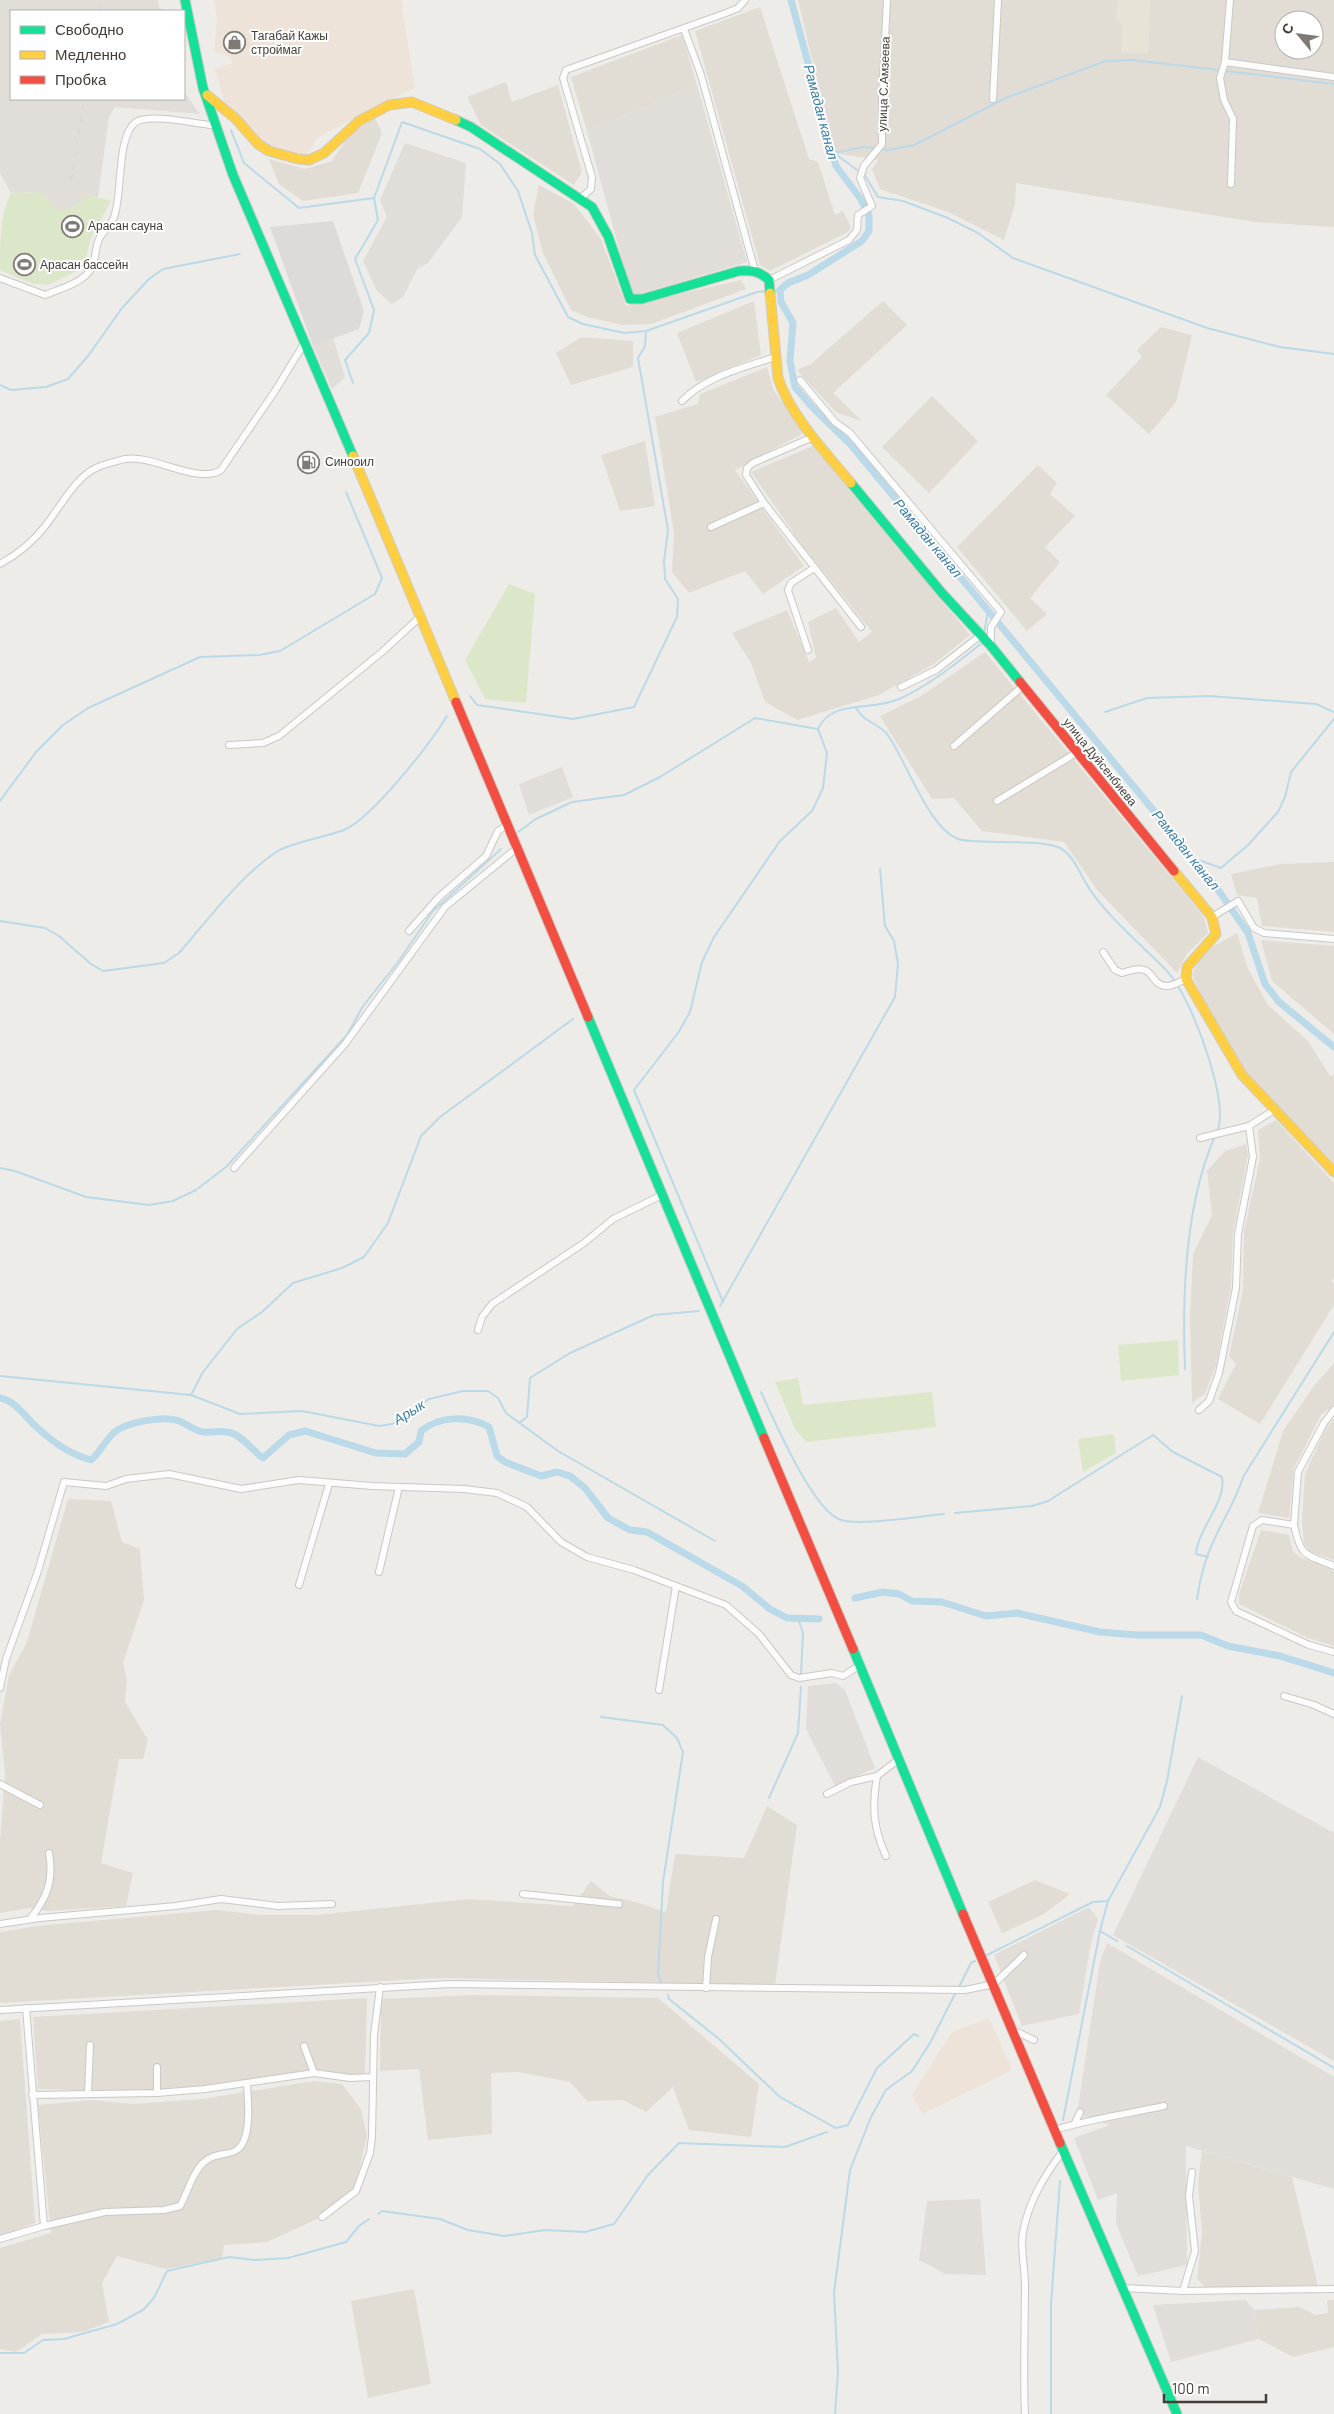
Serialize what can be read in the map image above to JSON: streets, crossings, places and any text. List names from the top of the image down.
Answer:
{
  "streets": {
    "main road": ["улица Дуйсенбиева"],
    "street": ["улица С.Амзеева"]
  },
  "crossings": [
    ["улица С.Амзеева", "улица Дуйсенбиева"]
  ],
  "water": ["Рамадан канал", "Арык"],
  "places": {
    "shop": ["Тагабай Кажы строймаг"],
    "sports": ["Арасан сауна", "Арасан бассейн"],
    "fuel station": ["Синооил"]
  },
  "legend": ["Свободно", "Медленно", "Пробка"],
  "scale_bar": "100 m",
  "north": "top left"
}
